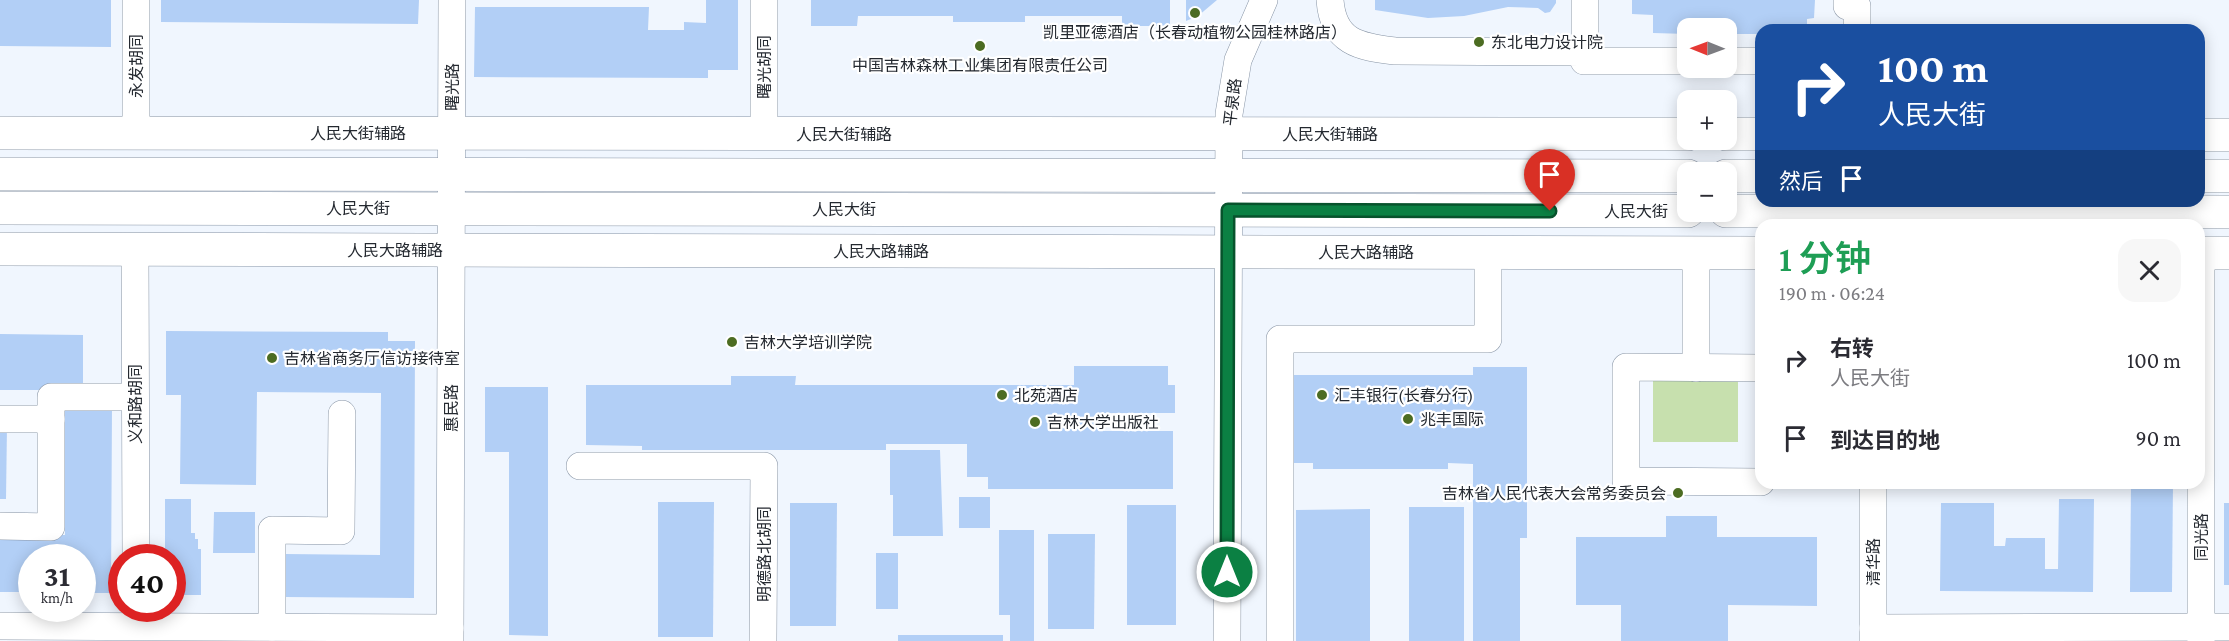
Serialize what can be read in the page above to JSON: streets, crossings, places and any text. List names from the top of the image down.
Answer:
{
  "streets": {
    "main road": ["人民大街辅路", "人民大街", "人民大路辅路"],
    "street": [
      "永发胡同",
      "曙光胡同",
      "曙光路",
      "平泉路",
      "义和路胡同",
      "惠民路",
      "同光路",
      "明德路北胡同",
      "清华路"
    ]
  },
  "crossings": [
    ["永发胡同", "人民大街辅路"],
    ["曙光胡同", "人民大街辅路"],
    ["曙光路", "人民大街辅路"],
    ["曙光路", "人民大街"],
    ["曙光路", "惠民路"],
    ["平泉路", "人民大街辅路"],
    ["平泉路", "人民大街"],
    ["平泉路", "人民大路辅路"],
    ["人民大街", "惠民路"],
    ["人民大路辅路", "义和路胡同"],
    ["人民大路辅路", "惠民路"]
  ],
  "places": [
    "凯里亚德酒店（长春动植物公园桂林路店）",
    "东北电力设计院",
    "中国吉林森林工业集团有限责任公司",
    "吉林大学培训学院",
    "吉林省商务厅信访接待室",
    "北苑酒店",
    "汇丰银行(长春分行)",
    "兆丰国际",
    "吉林大学出版社",
    "吉林省人民代表大会常务委员会"
  ],
  "north": "left",
  "page": {
    "map_buttons": ["+", "−"],
    "turn": ["100 m", "人民大街"],
    "then": "然后",
    "heading": ["1 分钟", "190 m · 06:24"],
    "list": [
      {
        "name": "右转",
        "note": "人民大街",
        "value": "100 m"
      },
      {
        "name": "到达目的地",
        "value": "90 m"
      }
    ],
    "speed": "31 km/h",
    "limit": "40"
  }
}
